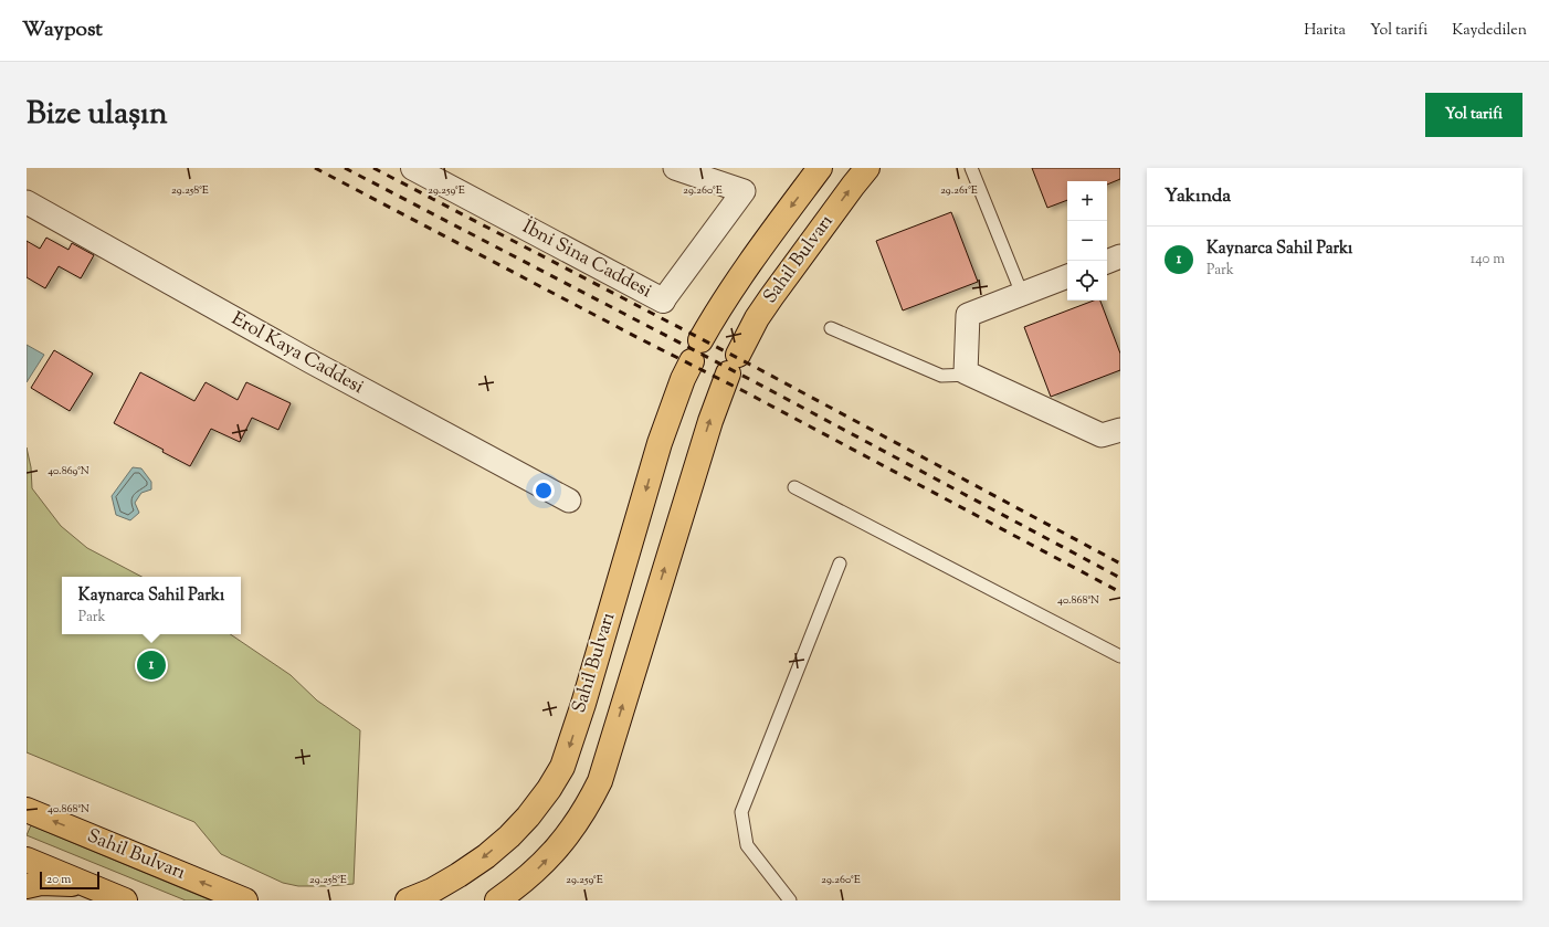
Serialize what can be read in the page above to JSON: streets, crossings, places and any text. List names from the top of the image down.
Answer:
{
  "streets": {
    "highway": ["Sahil Bulvarı"],
    "street": ["İbni Sina Caddesi", "Erol Kaya Caddesi"]
  },
  "scale_bar": "20 m",
  "page": {
    "header": "Waypost",
    "nav": ["Harita", "Yol tarifi", "Kaydedilen"],
    "title": "Bize ulaşın",
    "buttons": "Yol tarifi",
    "heading": "Yakında",
    "map_buttons": ["+", "−"],
    "list": [
      {
        "mark": "1",
        "name": "Kaynarca Sahil Parkı",
        "note": "Park",
        "value": "140 m"
      }
    ],
    "popup": ["Kaynarca Sahil Parkı", "Park"],
    "pins": "1",
    "scale": "20 m"
  },
  "coordinates": [
    "29.258°E",
    "29.259°E",
    "29.260°E",
    "29.261°E",
    "40.869°N",
    "40.868°N"
  ]
}
